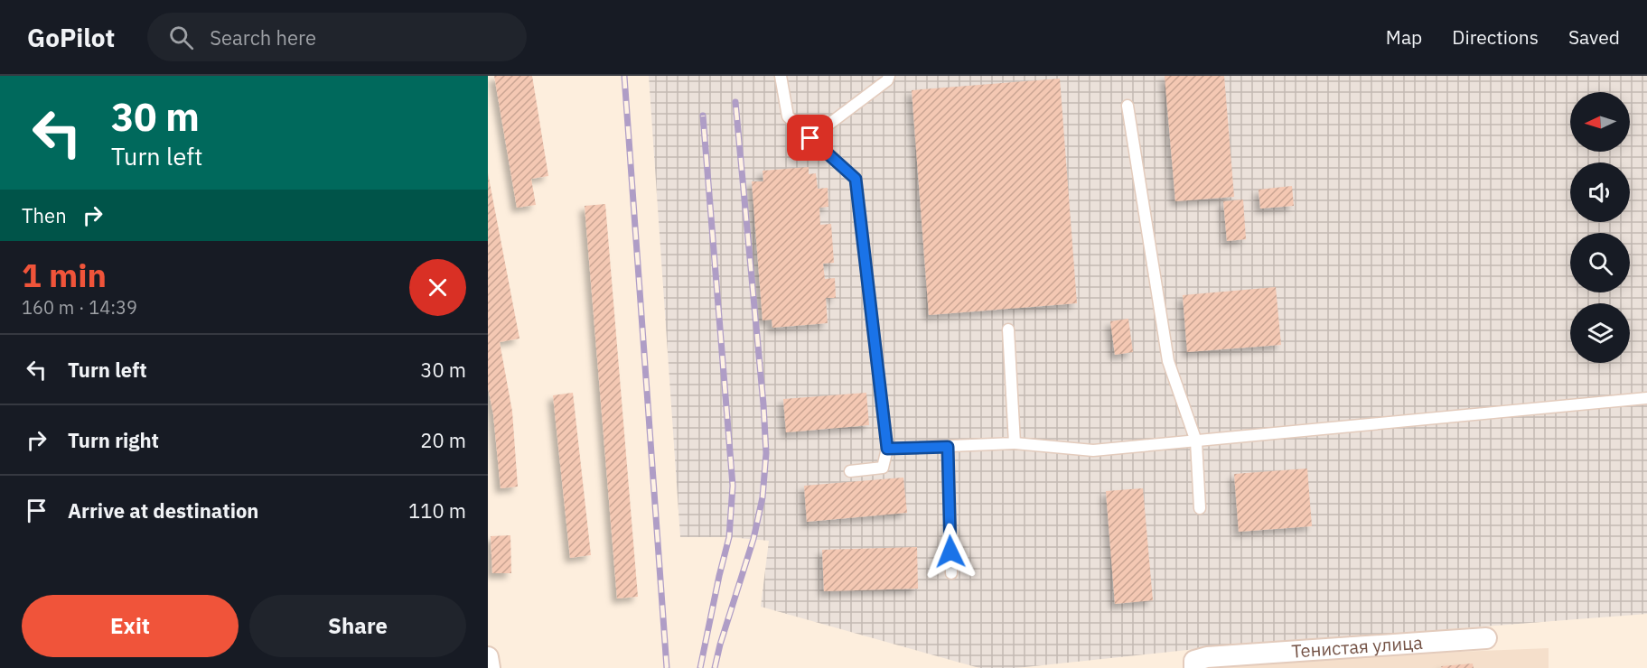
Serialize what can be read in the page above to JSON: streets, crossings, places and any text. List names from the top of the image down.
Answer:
{
  "streets": {
    "street": ["Тенистая улица"]
  },
  "north": "left",
  "page": {
    "header": "GoPilot",
    "search": "Search here",
    "nav": ["Map", "Directions", "Saved"],
    "turn": ["30 m", "Turn left"],
    "then": "Then",
    "heading": ["1 min", "160 m · 14:39"],
    "list": [
      {
        "name": "Turn left",
        "value": "30 m"
      },
      {
        "name": "Turn right",
        "value": "20 m"
      },
      {
        "name": "Arrive at destination",
        "value": "110 m"
      }
    ],
    "buttons": ["Exit", "Share"]
  }
}
